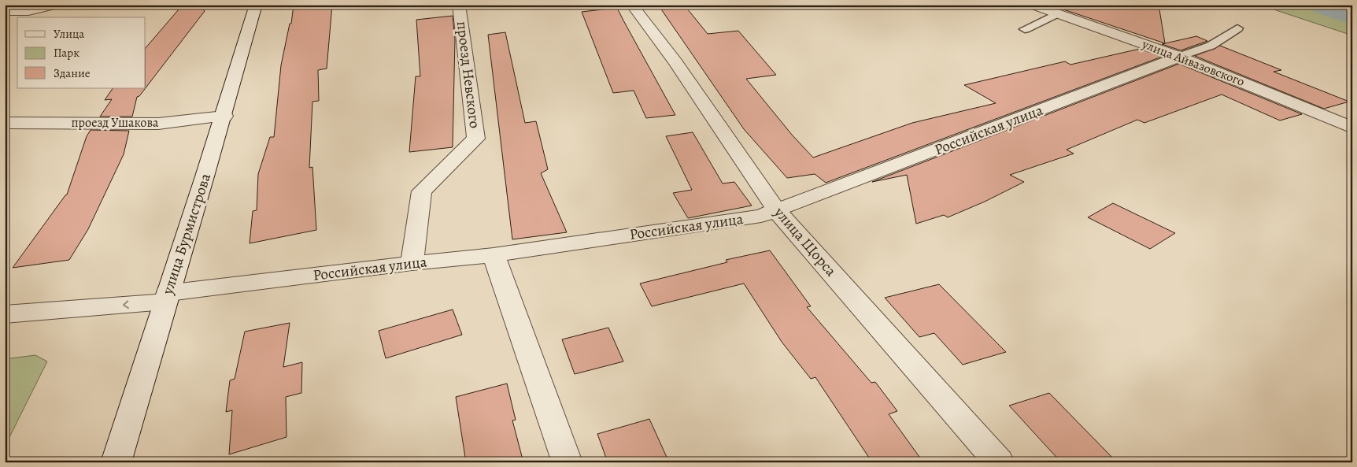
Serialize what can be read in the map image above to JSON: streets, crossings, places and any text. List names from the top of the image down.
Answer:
{
  "streets": {
    "street": [
      "улица Айвазовского",
      "проезд Невского",
      "проезд Ушакова",
      "Российская улица",
      "улица Бурмистрова",
      "улица Щорса"
    ]
  },
  "crossings": [
    ["улица Айвазовского", "Российская улица"],
    ["проезд Невского", "Российская улица"],
    ["проезд Ушакова", "улица Бурмистрова"],
    ["Российская улица", "улица Бурмистрова"],
    ["Российская улица", "улица Щорса"]
  ],
  "legend": ["Улица", "Парк", "Здание"]
}
